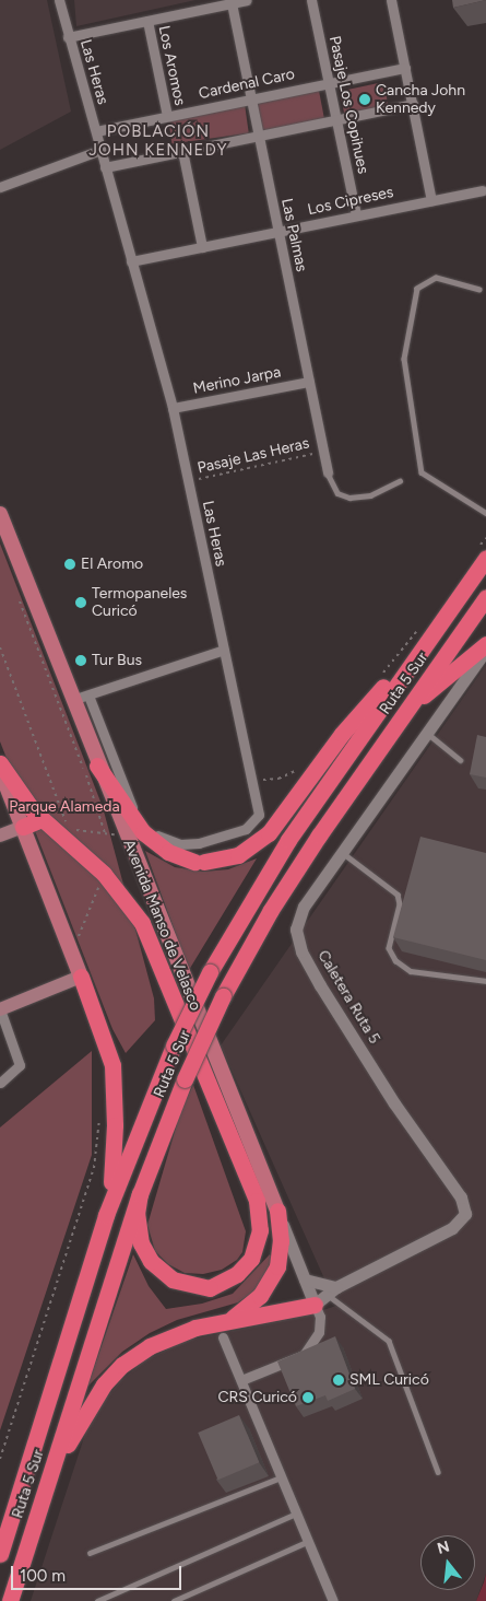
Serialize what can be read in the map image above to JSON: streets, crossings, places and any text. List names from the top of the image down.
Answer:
{
  "streets": {
    "highway": ["Ruta 5 Sur"],
    "main road": ["Avenida Manso de Velasco"],
    "street": [
      "Los Aromos",
      "Las Heras",
      "Cardenal Caro",
      "Pasaje Los Copihues",
      "Los Cipreses",
      "Las Palmas",
      "Merino Jarpa",
      "Caletera Ruta 5"
    ],
    "path": ["Pasaje Las Heras"]
  },
  "crossings": [
    ["Los Aromos", "Cardenal Caro"],
    ["Las Heras", "Cardenal Caro"],
    ["Las Heras", "Los Cipreses"],
    ["Las Heras", "Merino Jarpa"],
    ["Las Heras", "Pasaje Las Heras"],
    ["Cardenal Caro", "Pasaje Los Copihues"],
    ["Cardenal Caro", "Las Palmas"],
    ["Pasaje Los Copihues", "Los Cipreses"],
    ["Los Cipreses", "Las Palmas"],
    ["Las Palmas", "Merino Jarpa"],
    ["Las Palmas", "Pasaje Las Heras"],
    ["Avenida Manso de Velasco", "Caletera Ruta 5"]
  ],
  "districts": ["POBLACIÓN JOHN KENNEDY"],
  "parks": ["Parque Alameda"],
  "places": [
    "Cancha John Kennedy",
    "El Aromo",
    "Termopaneles Curicó",
    "Tur Bus",
    "SML Curicó",
    "CRS Curicó"
  ],
  "scale_bar": "100 m",
  "north": "top"
}
